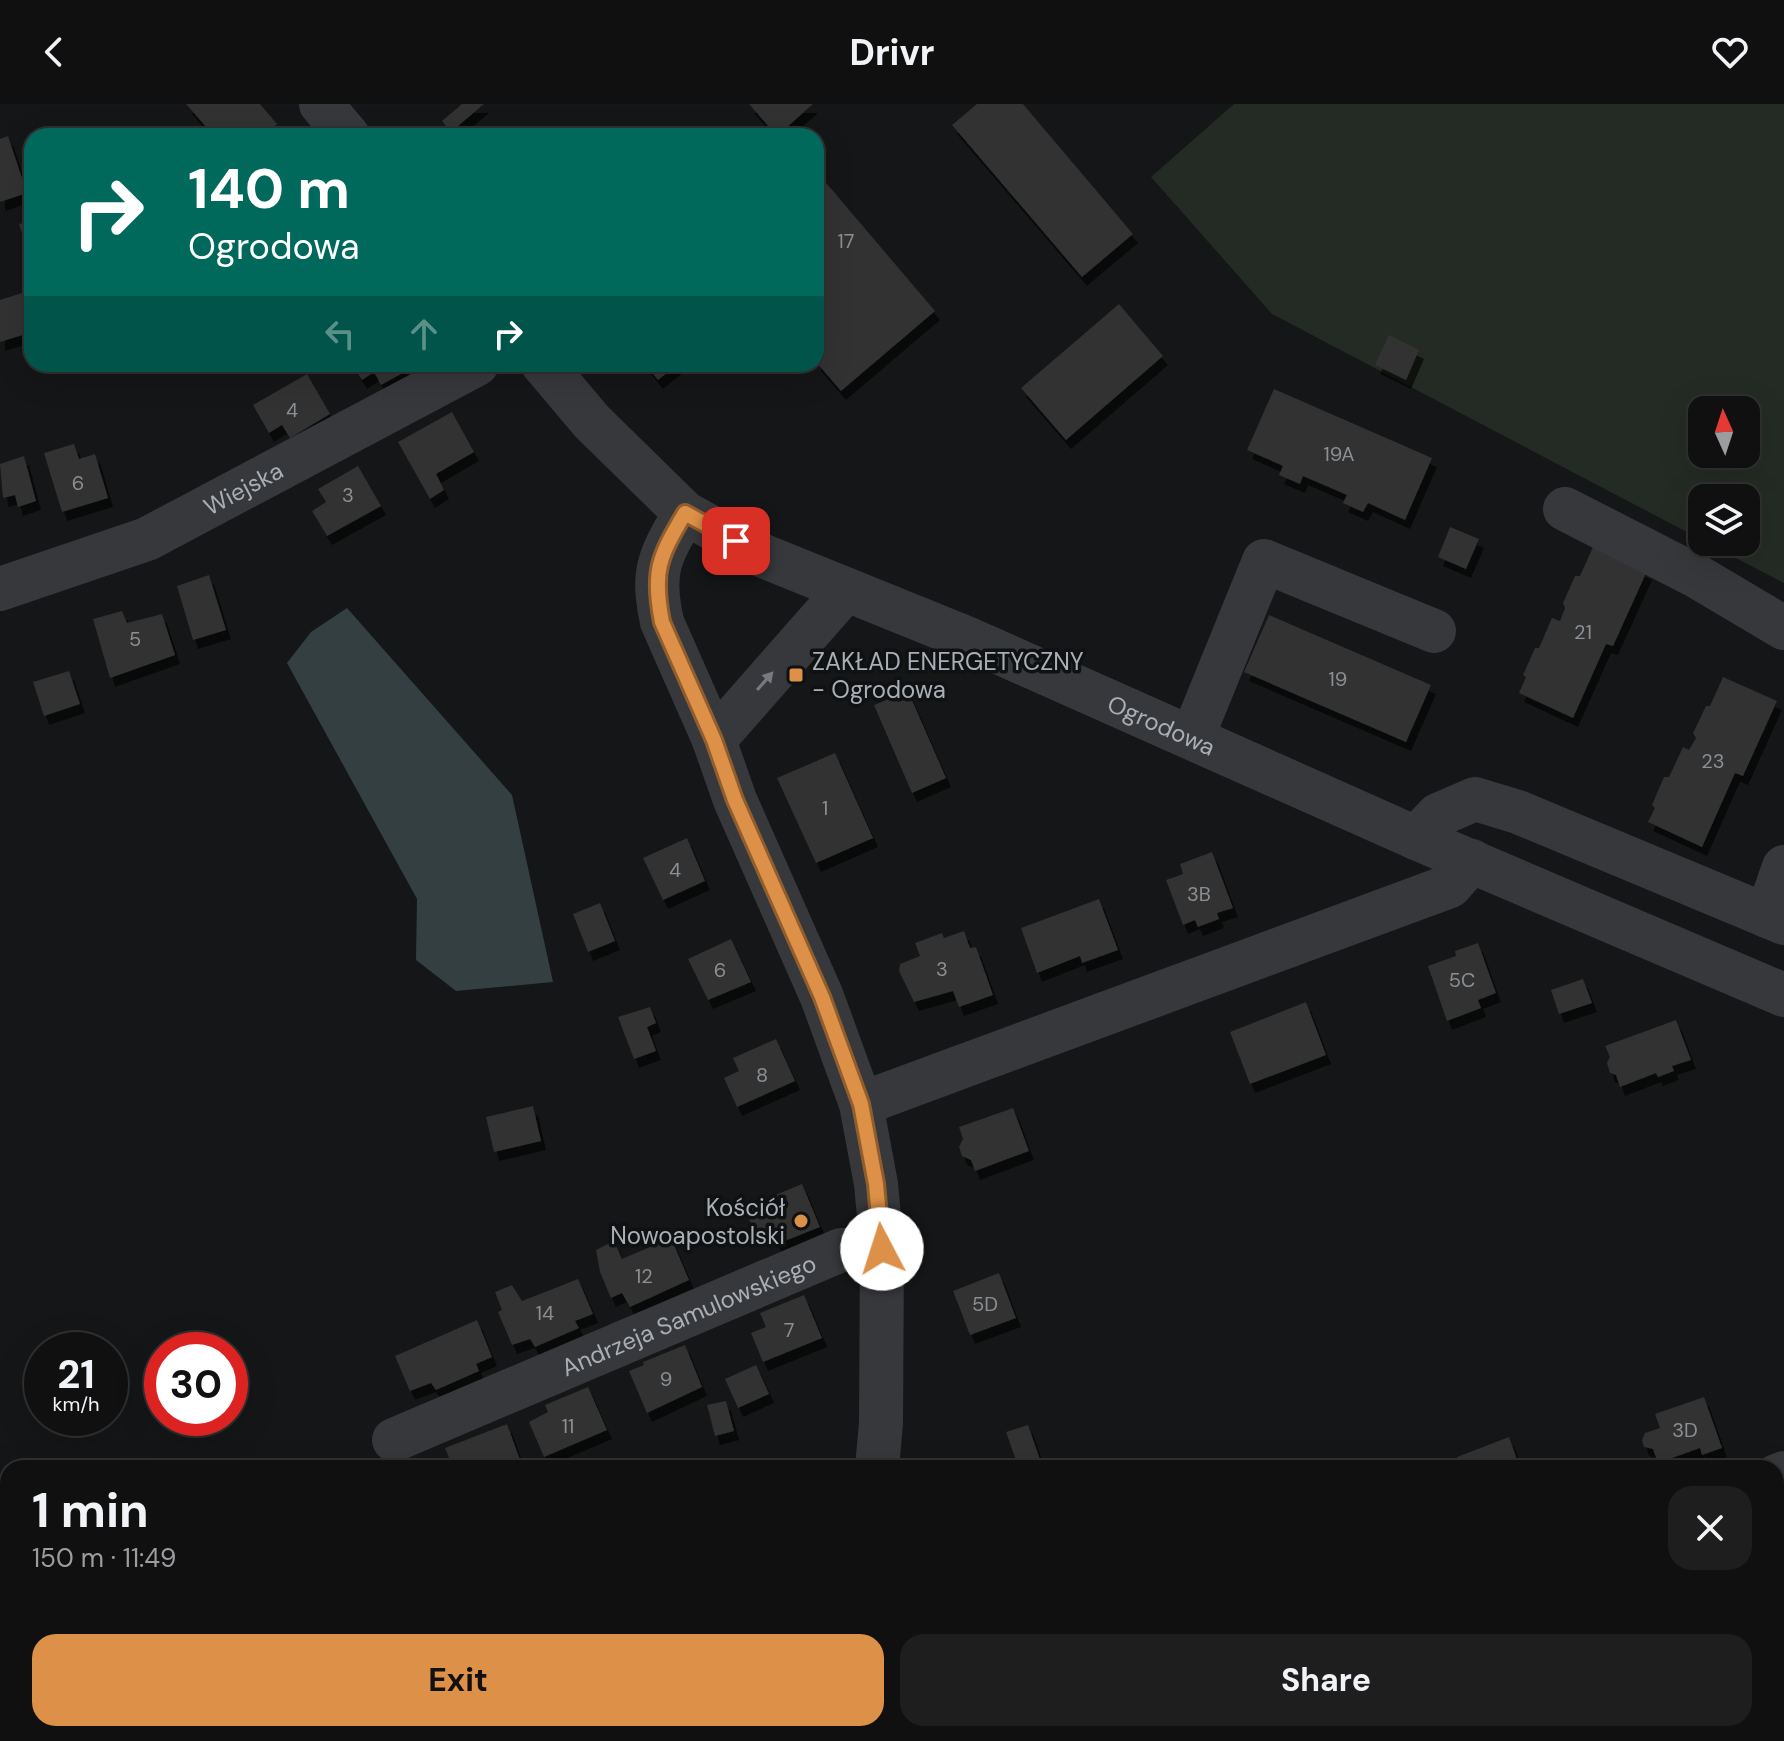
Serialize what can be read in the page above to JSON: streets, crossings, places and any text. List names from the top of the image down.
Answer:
{
  "streets": {
    "street": ["Wiejska", "Ogrodowa", "Andrzeja Samulowskiego"]
  },
  "places": {
    "transit": ["ZAKŁAD ENERGETYCZNY - Ogrodowa"],
    "other": ["Kościół Nowoapostolski"]
  },
  "house_numbers": [
    "17",
    "4",
    "19A",
    "6",
    "3",
    "21",
    "5",
    "19",
    "23",
    "1",
    "4",
    "3B",
    "3",
    "6",
    "5C",
    "8",
    "12",
    "5D",
    "14",
    "7",
    "9",
    "11",
    "3D"
  ],
  "north": "top",
  "page": {
    "header": "Drivr",
    "turn": ["140 m", "Ogrodowa"],
    "speed": "21 km/h",
    "limit": "30",
    "heading": ["1 min", "150 m · 11:49"],
    "buttons": ["Exit", "Share"]
  }
}
